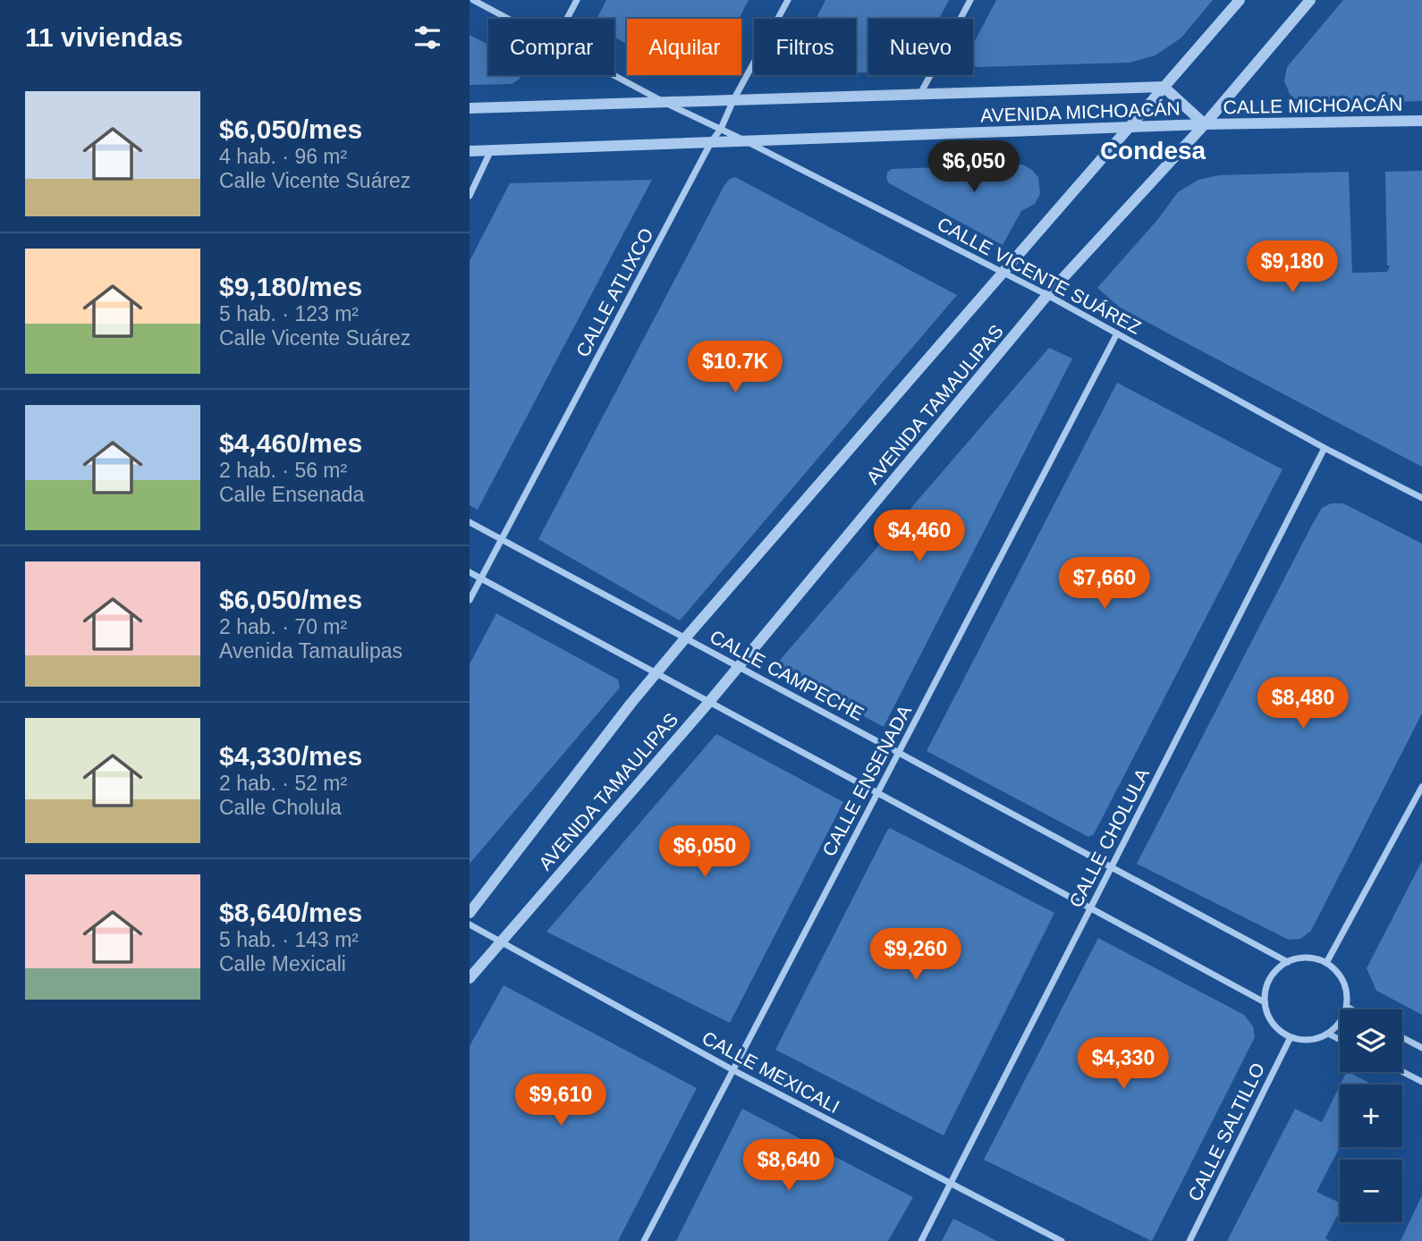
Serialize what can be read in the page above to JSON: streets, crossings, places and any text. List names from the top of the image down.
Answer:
{
  "streets": {
    "street": [
      "CALLE MICHOACÁN",
      "AVENIDA MICHOACÁN",
      "CALLE VICENTE SUÁREZ",
      "CALLE ATLIXCO",
      "AVENIDA TAMAULIPAS",
      "CALLE CAMPECHE",
      "CALLE ENSENADA",
      "CALLE CHOLULA",
      "CALLE MEXICALI",
      "CALLE SALTILLO"
    ]
  },
  "crossings": [
    ["CALLE MICHOACÁN", "AVENIDA MICHOACÁN"],
    ["CALLE MICHOACÁN", "AVENIDA TAMAULIPAS"],
    ["AVENIDA MICHOACÁN", "CALLE VICENTE SUÁREZ"],
    ["AVENIDA MICHOACÁN", "CALLE ATLIXCO"],
    ["AVENIDA MICHOACÁN", "AVENIDA TAMAULIPAS"],
    ["CALLE VICENTE SUÁREZ", "CALLE ATLIXCO"],
    ["CALLE VICENTE SUÁREZ", "AVENIDA TAMAULIPAS"],
    ["CALLE VICENTE SUÁREZ", "CALLE ENSENADA"],
    ["CALLE VICENTE SUÁREZ", "CALLE CHOLULA"],
    ["CALLE ATLIXCO", "CALLE CAMPECHE"],
    ["AVENIDA TAMAULIPAS", "CALLE CAMPECHE"],
    ["AVENIDA TAMAULIPAS", "CALLE MEXICALI"],
    ["CALLE CAMPECHE", "CALLE ENSENADA"],
    ["CALLE CAMPECHE", "CALLE CHOLULA"],
    ["CALLE CAMPECHE", "CALLE SALTILLO"],
    ["CALLE ENSENADA", "CALLE MEXICALI"],
    ["CALLE CHOLULA", "CALLE MEXICALI"]
  ],
  "districts": ["Condesa"],
  "page": {
    "heading": "11 viviendas",
    "chip": [
      "Comprar",
      "Alquilar",
      "Filtros",
      "Nuevo"
    ],
    "list": [
      {
        "name": "$6,050/mes",
        "note": "4 hab. · 96 m² · Calle Vicente Suárez"
      },
      {
        "name": "$9,180/mes",
        "note": "5 hab. · 123 m² · Calle Vicente Suárez"
      },
      {
        "name": "$4,460/mes",
        "note": "2 hab. · 56 m² · Calle Ensenada"
      },
      {
        "name": "$6,050/mes",
        "note": "2 hab. · 70 m² · Avenida Tamaulipas"
      },
      {
        "name": "$4,330/mes",
        "note": "2 hab. · 52 m² · Calle Cholula"
      },
      {
        "name": "$8,640/mes",
        "note": "5 hab. · 143 m² · Calle Mexicali"
      }
    ],
    "price": [
      "$6,050",
      "$9,180",
      "$10.7K",
      "$4,460",
      "$7,660",
      "$8,480",
      "$6,050",
      "$9,260",
      "$4,330",
      "$9,610",
      "$8,640"
    ],
    "map_buttons": ["+", "−"]
  }
}
